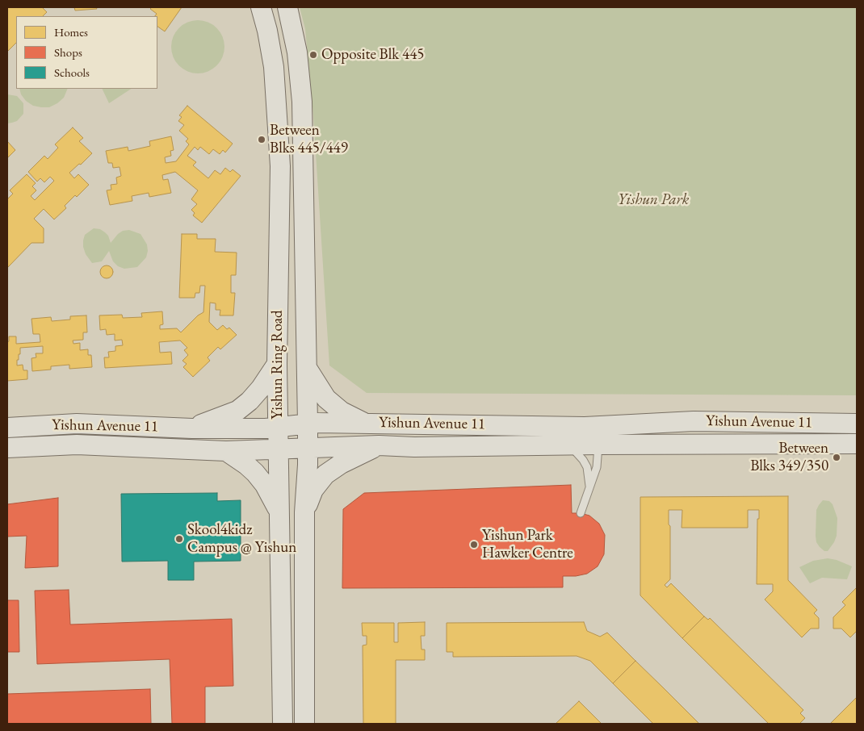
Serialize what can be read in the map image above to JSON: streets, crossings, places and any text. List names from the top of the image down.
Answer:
{
  "streets": {
    "main road": ["Yishun Ring Road", "Yishun Avenue 11"]
  },
  "crossings": [
    ["Yishun Ring Road", "Yishun Avenue 11"]
  ],
  "parks": ["Yishun Park"],
  "places": [
    "Opposite Blk 445",
    "Between Blks 445/449",
    "Between Blks 349/350",
    "Skool4kidz Campus @ Yishun",
    "Yishun Park Hawker Centre"
  ],
  "legend": ["Homes", "Shops", "Schools"]
}
